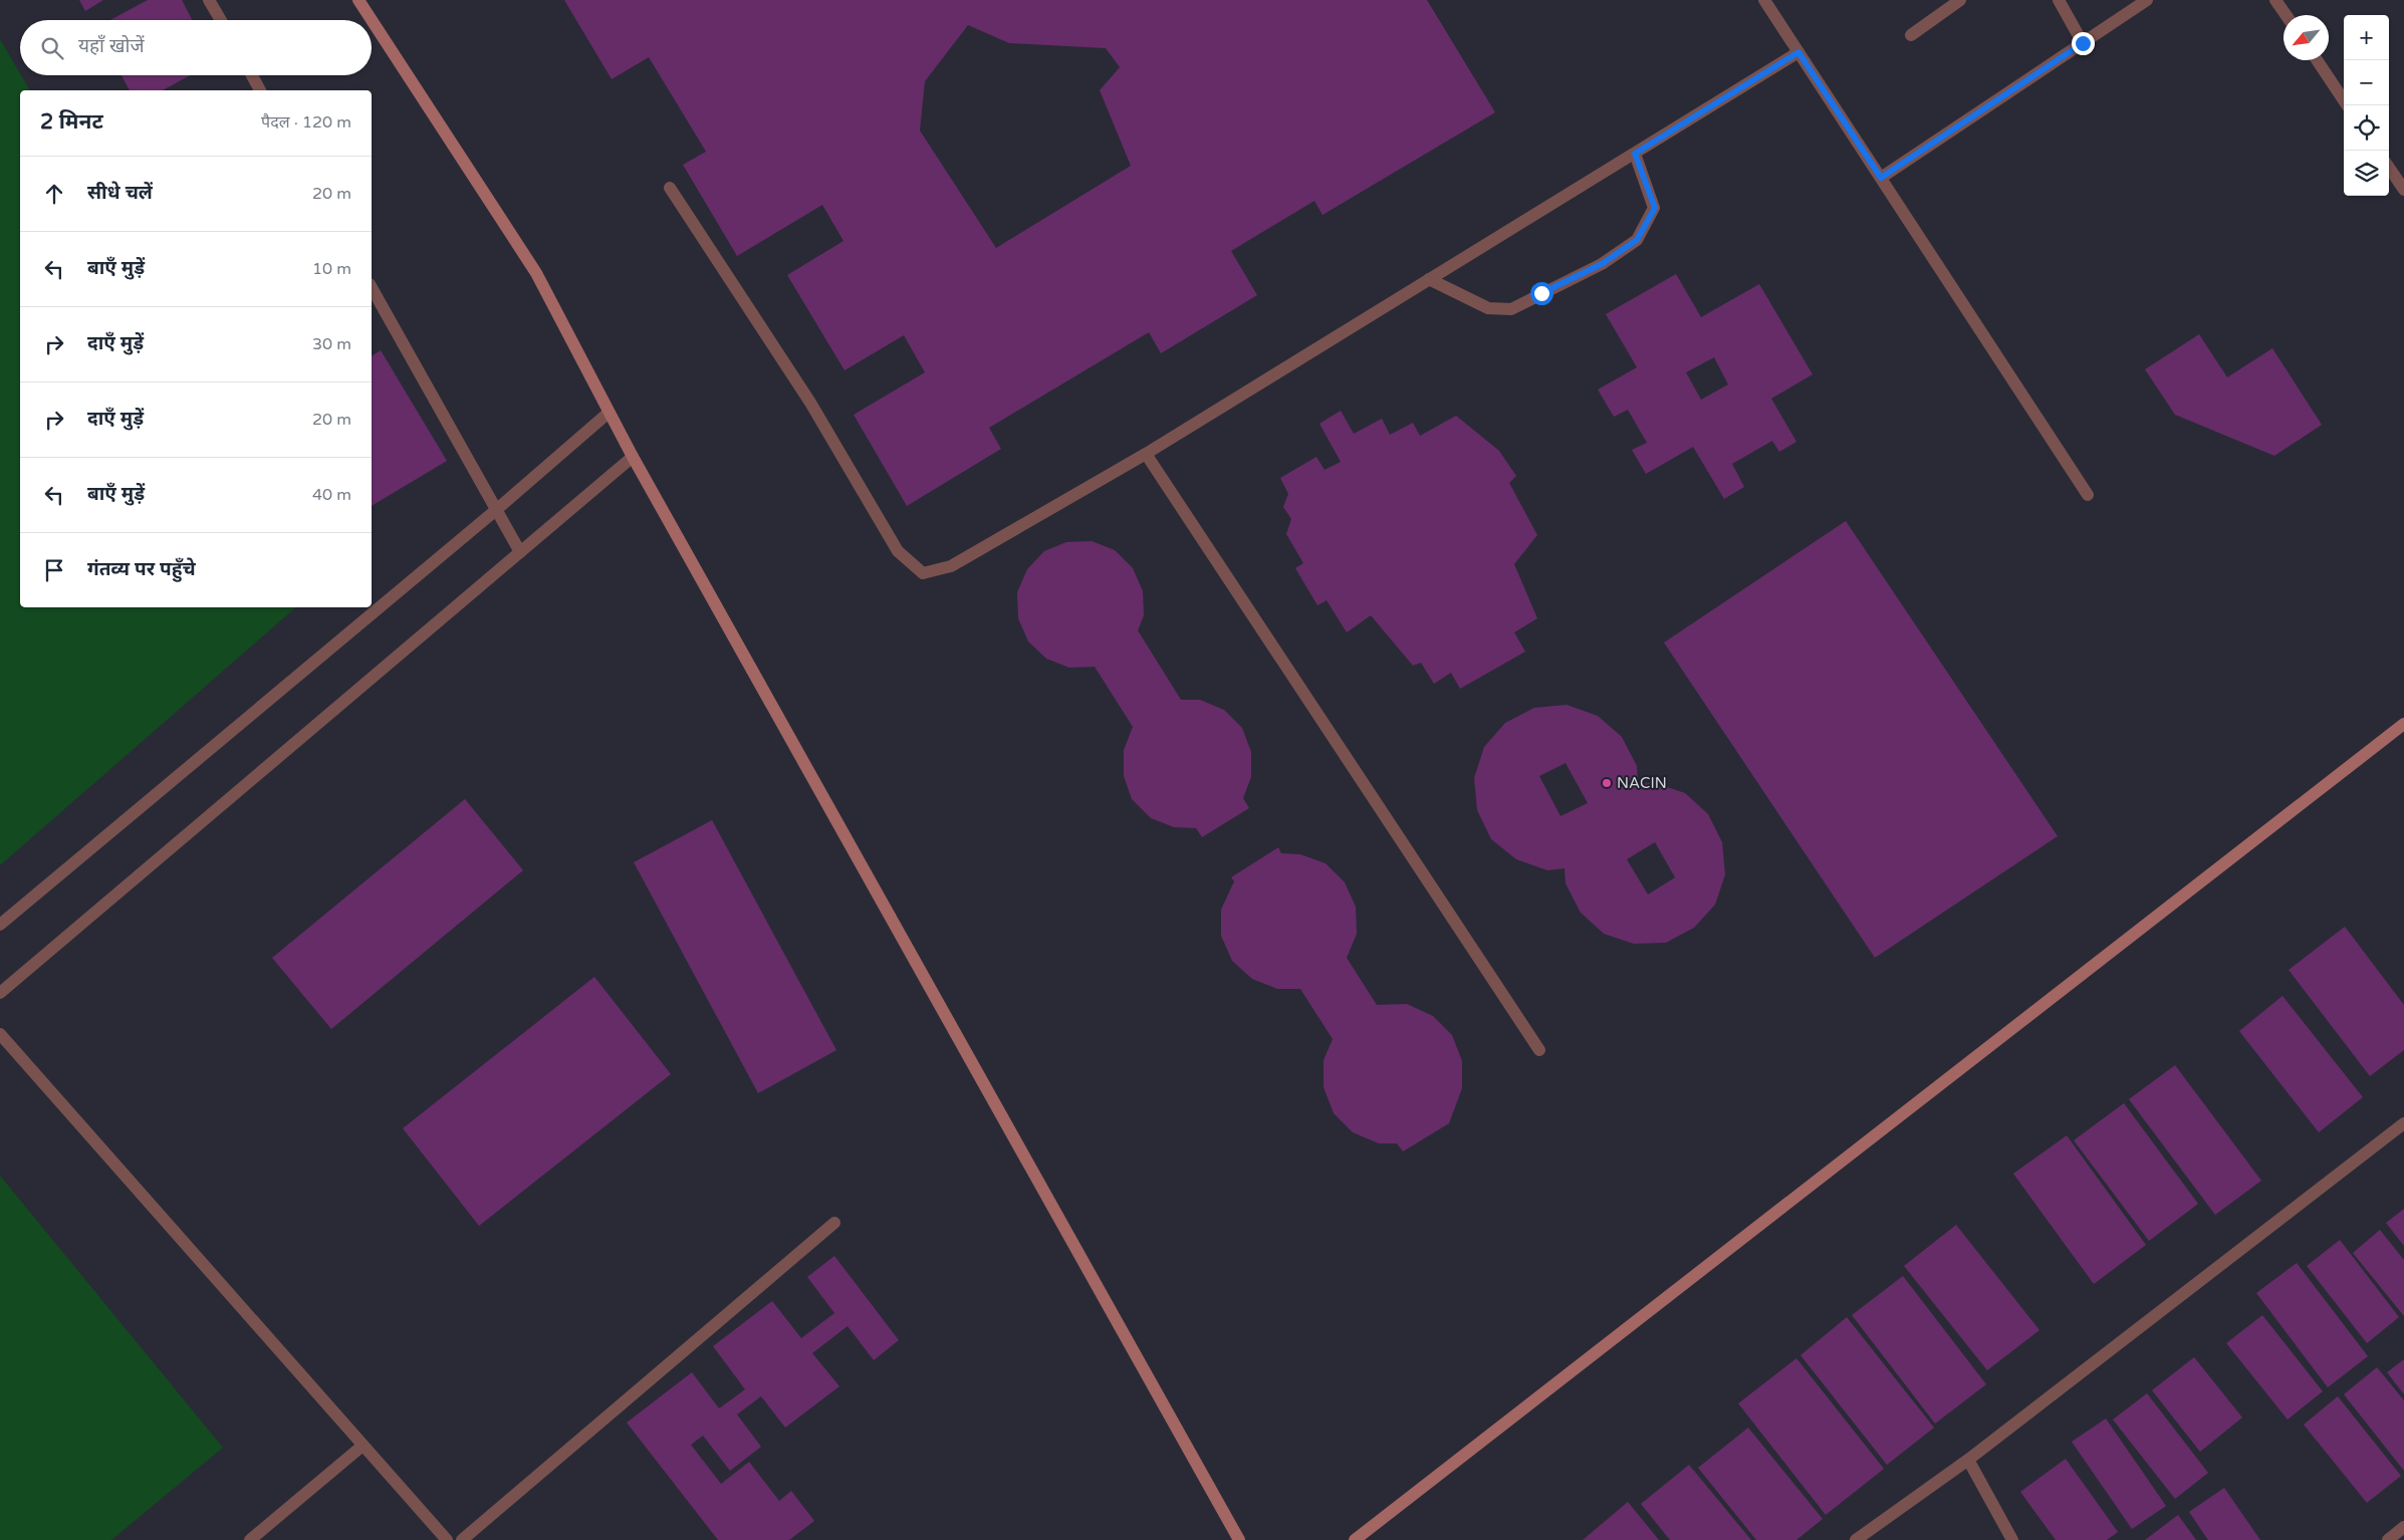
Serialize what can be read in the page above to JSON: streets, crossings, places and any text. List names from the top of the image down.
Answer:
{
  "places": ["NACIN"],
  "north": "bottom left",
  "page": {
    "map_buttons": ["+", "−"],
    "search": "यहाँ खोजें",
    "heading": ["2 मिनट", "पैदल · 120 m"],
    "list": [
      ["सीधे चलें", "20 m"],
      ["बाएँ मुड़ें", "10 m"],
      ["दाएँ मुड़ें", "30 m"],
      ["दाएँ मुड़ें", "20 m"],
      ["बाएँ मुड़ें", "40 m"],
      "गंतव्य पर पहुँचे"
    ]
  }
}
